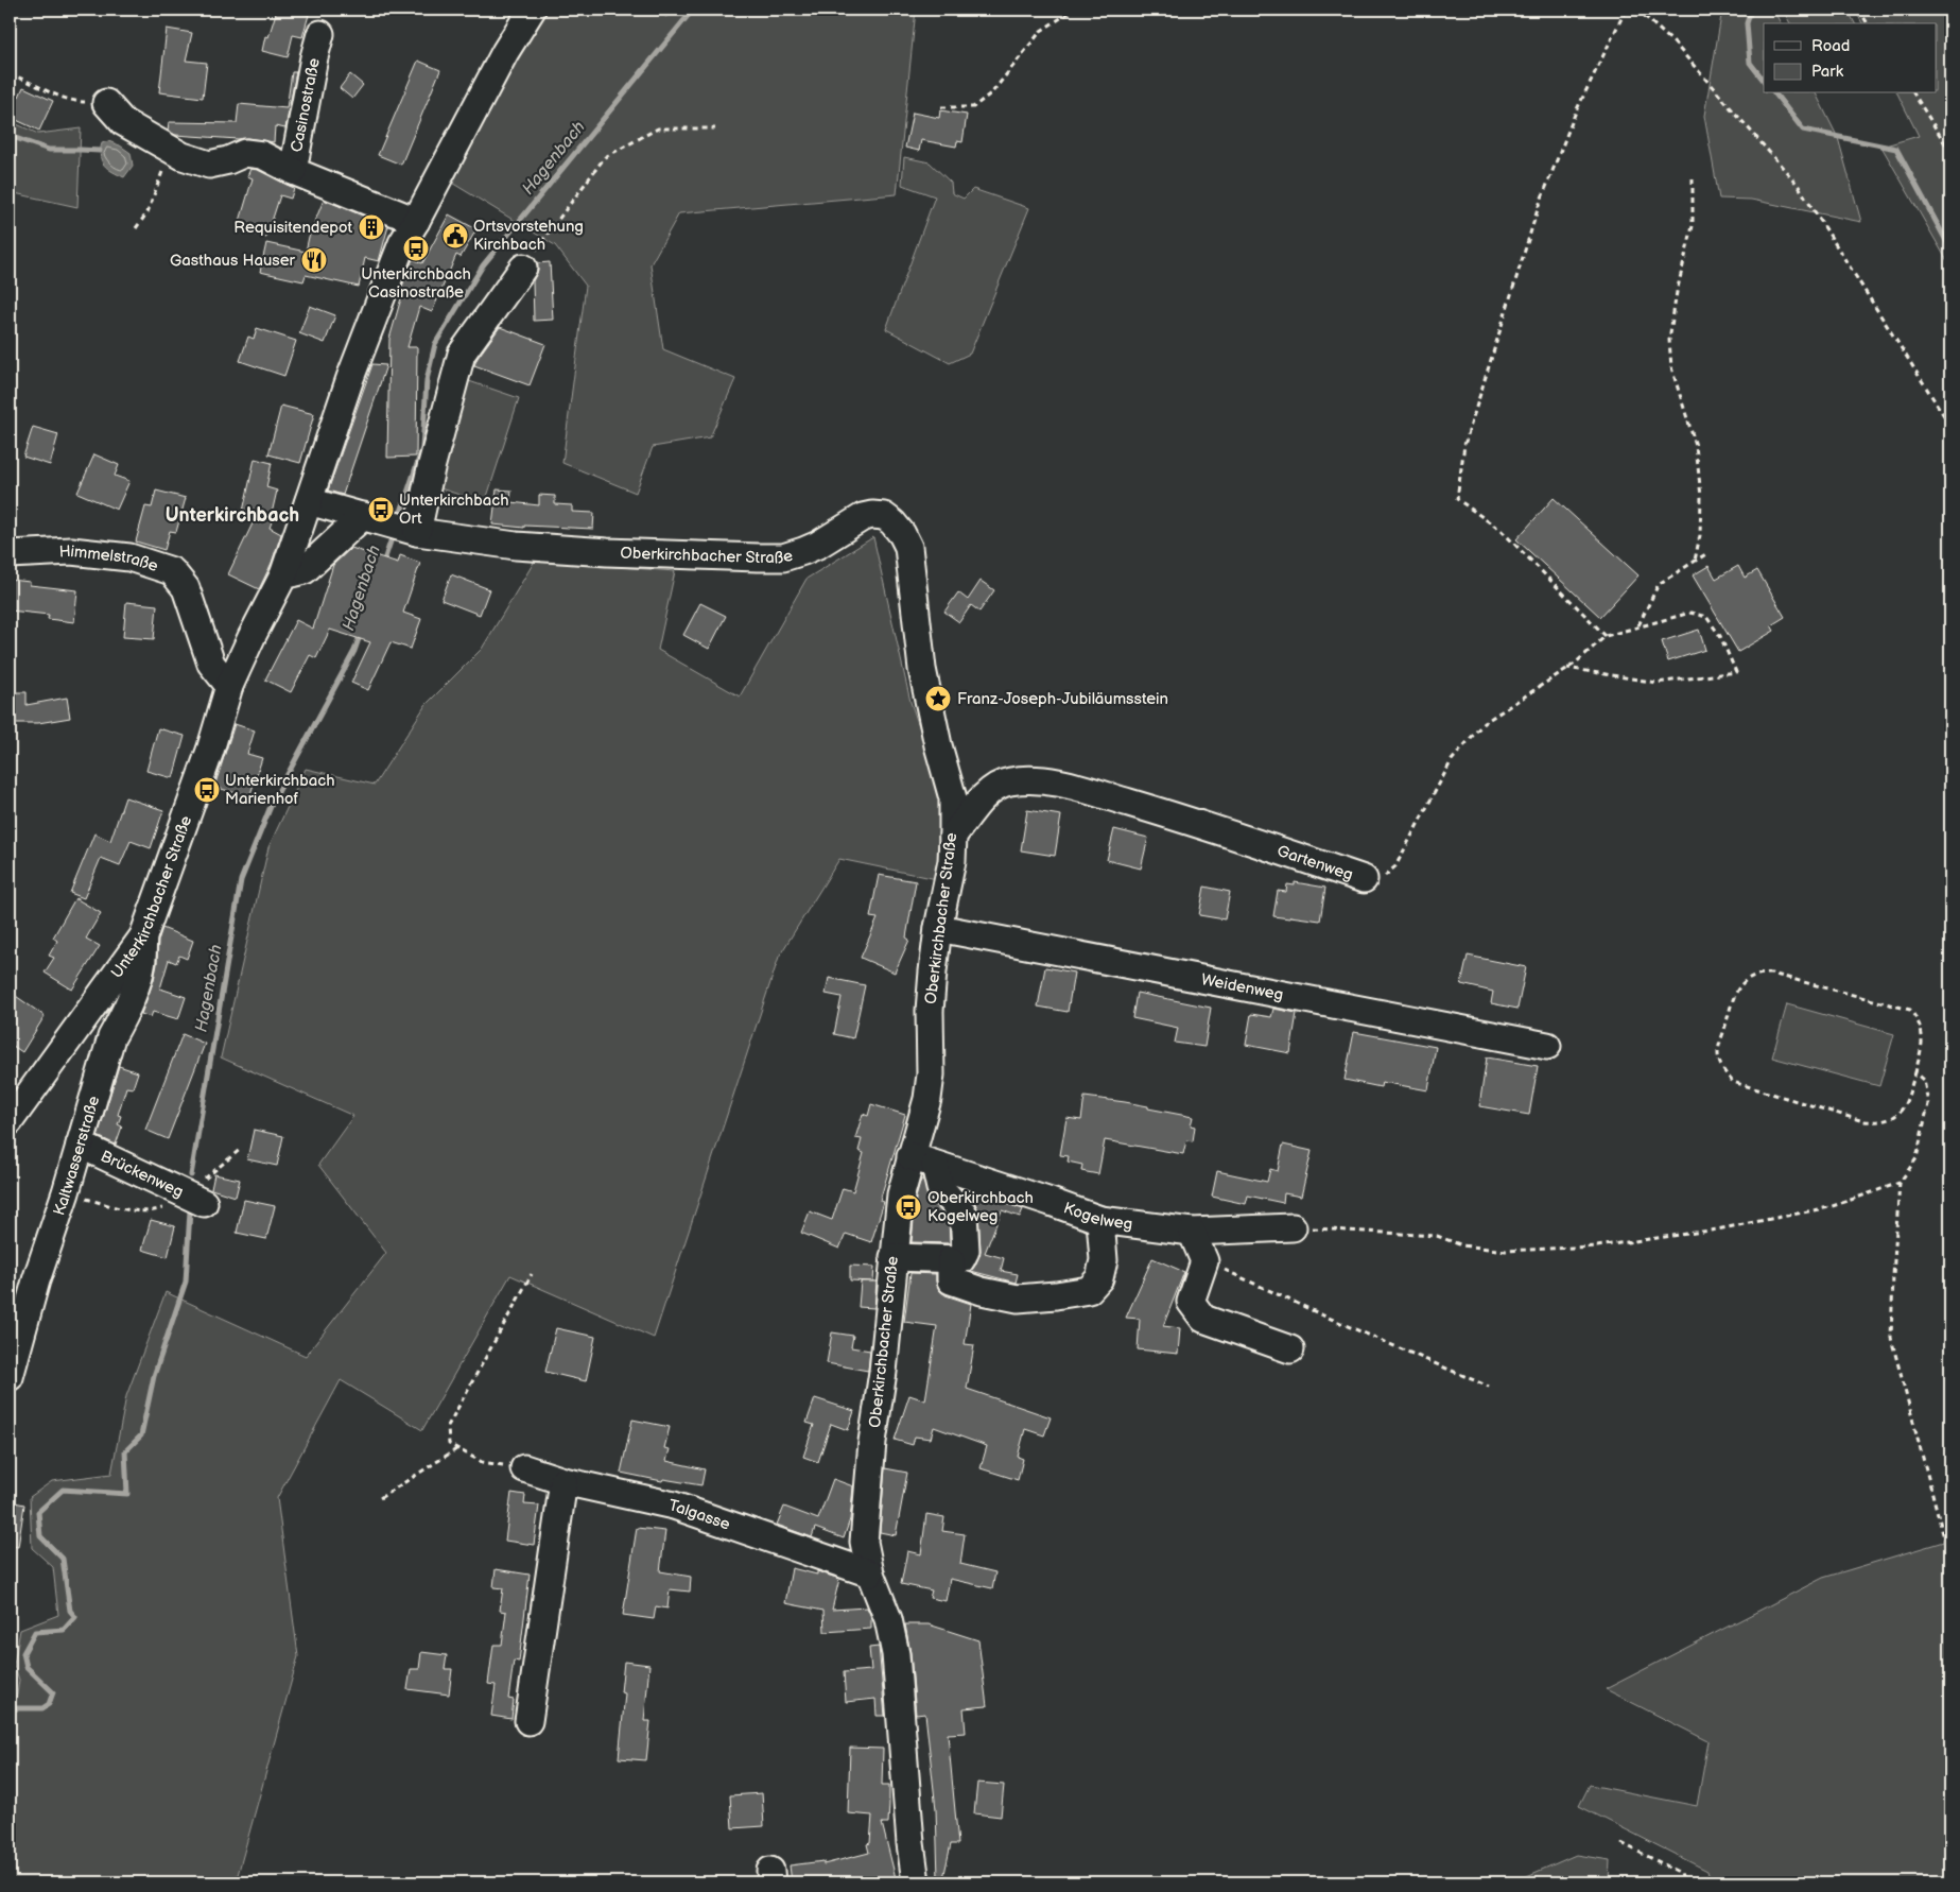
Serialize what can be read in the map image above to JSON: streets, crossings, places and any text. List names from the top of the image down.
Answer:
{
  "streets": {
    "street": [
      "Casinostraße",
      "Oberkirchbacher Straße",
      "Himmelstraße",
      "Gartenweg",
      "Unterkirchbacher Straße",
      "Weidenweg",
      "Kaltwasserstraße",
      "Brückenweg",
      "Kogelweg",
      "Talgasse"
    ]
  },
  "crossings": [
    ["Casinostraße", "Unterkirchbacher Straße"],
    ["Oberkirchbacher Straße", "Gartenweg"],
    ["Oberkirchbacher Straße", "Unterkirchbacher Straße"],
    ["Oberkirchbacher Straße", "Weidenweg"],
    ["Oberkirchbacher Straße", "Kogelweg"],
    ["Oberkirchbacher Straße", "Talgasse"],
    ["Himmelstraße", "Unterkirchbacher Straße"],
    ["Unterkirchbacher Straße", "Kaltwasserstraße"],
    ["Kaltwasserstraße", "Brückenweg"]
  ],
  "districts": ["Unterkirchbach"],
  "water": ["Hagenbach"],
  "places": {
    "building": ["Requisitendepot"],
    "public building": ["Ortsvorstehung Kirchbach"],
    "bus stop": [
      "Unterkirchbach Casinostraße",
      "Unterkirchbach Ort",
      "Unterkirchbach Marienhof",
      "Oberkirchbach Kogelweg"
    ],
    "restaurant": ["Gasthaus Hauser"],
    "place": ["Franz-Joseph-Jubiläumsstein"]
  },
  "legend": ["Road", "Park"]
}
